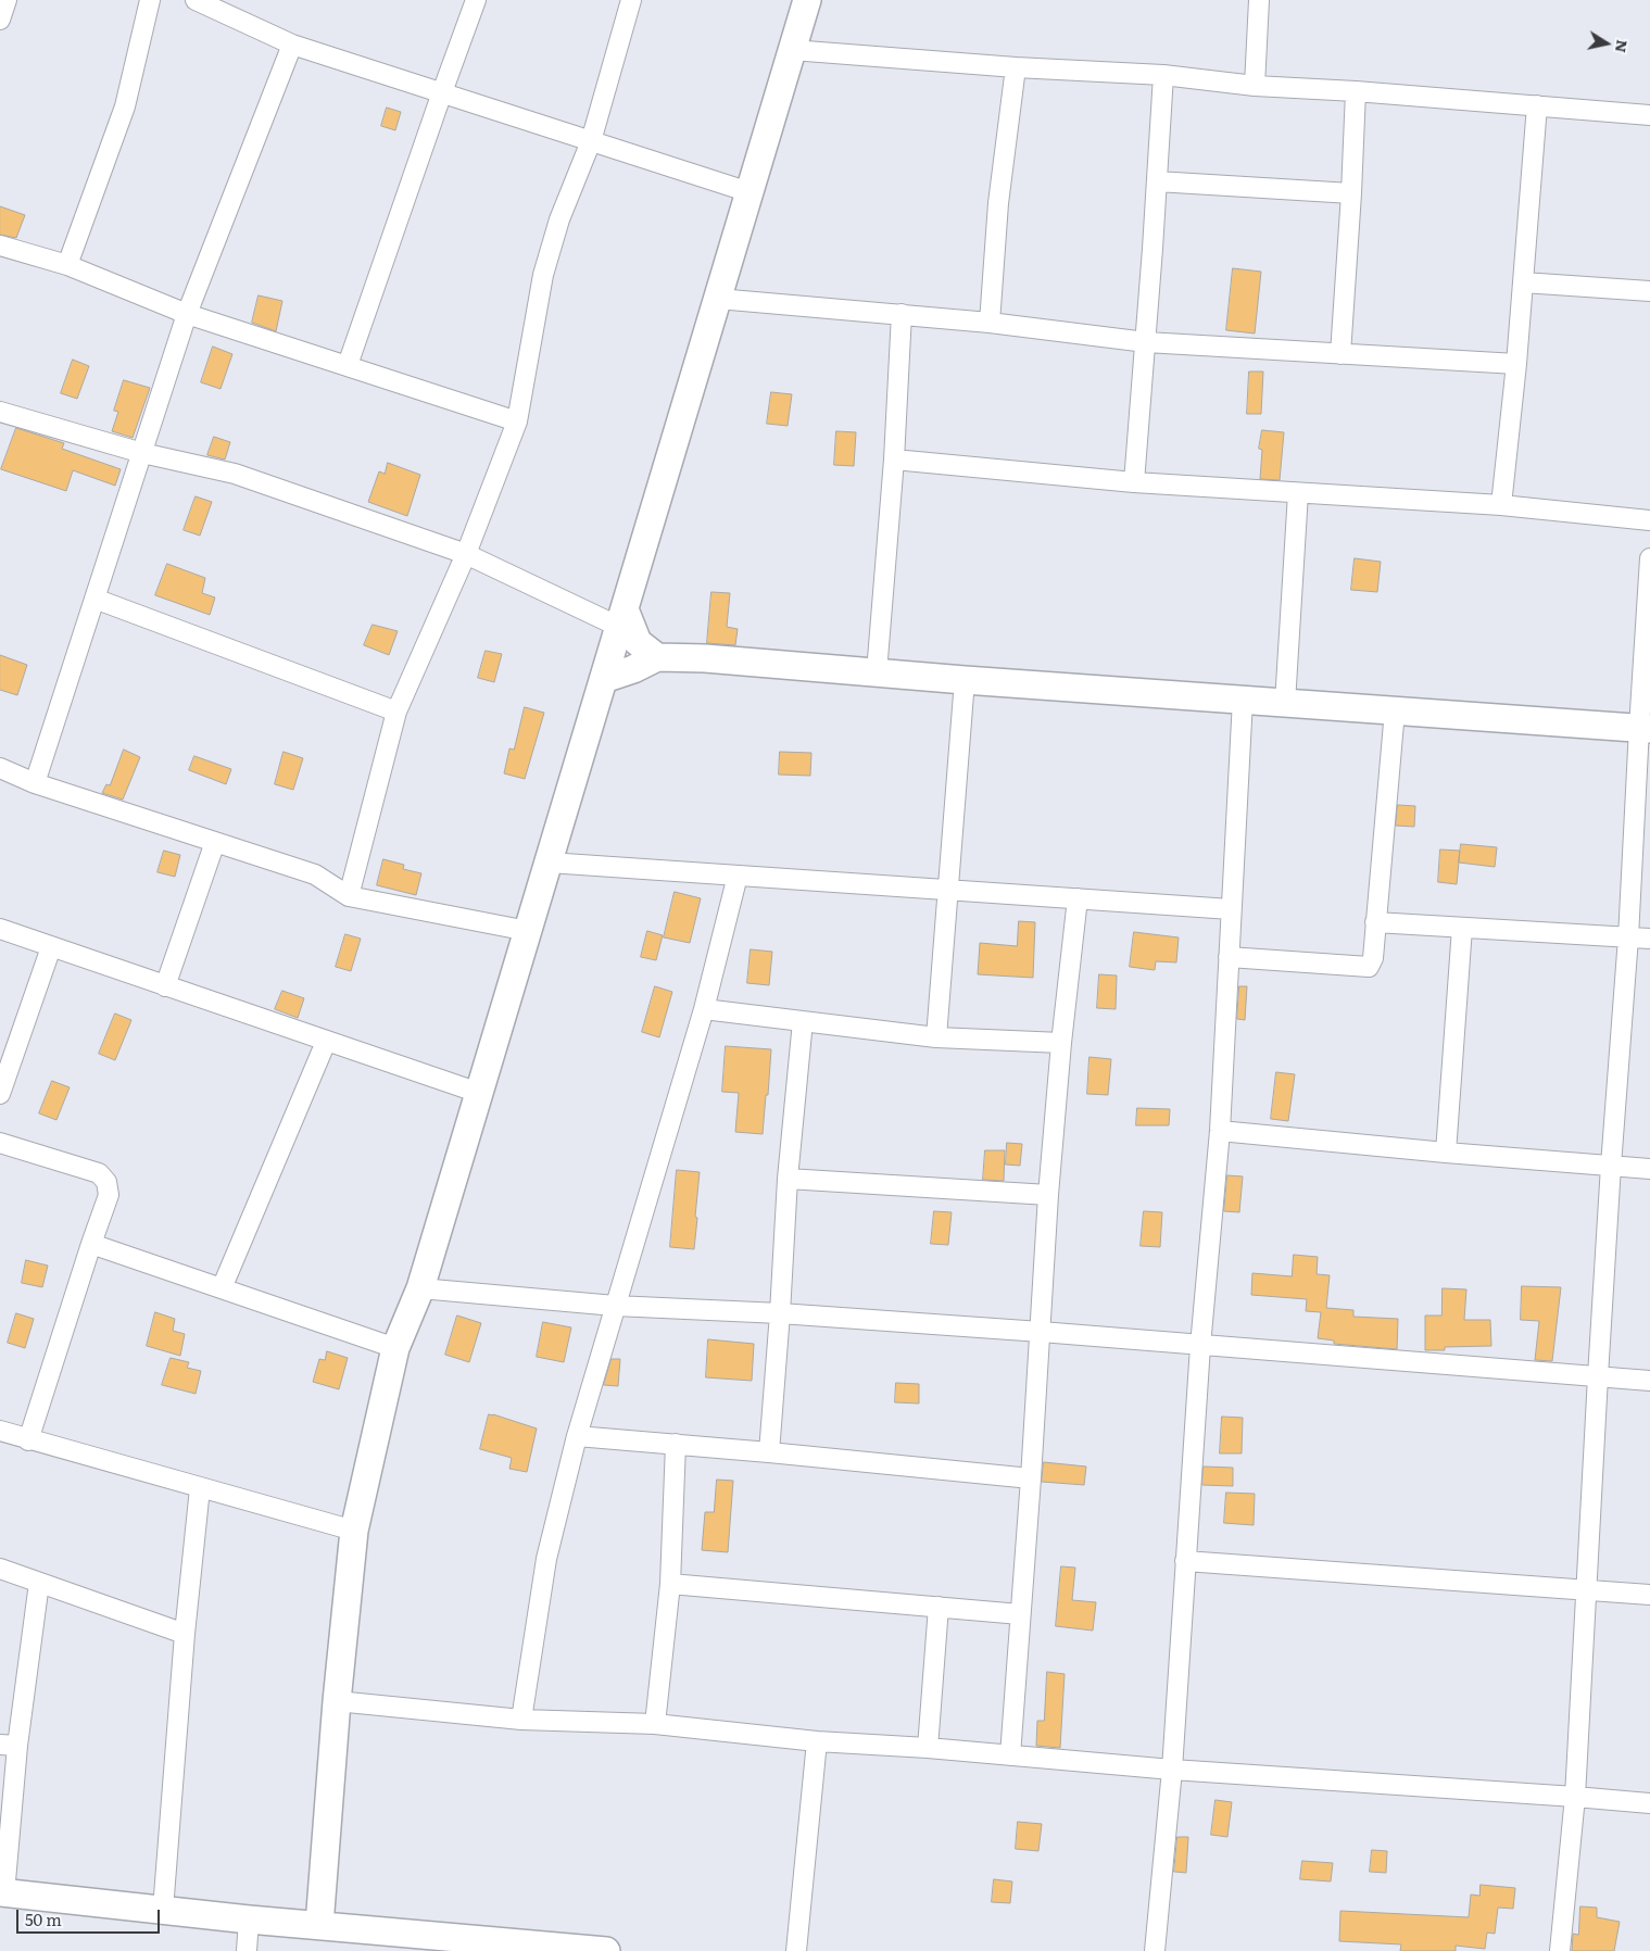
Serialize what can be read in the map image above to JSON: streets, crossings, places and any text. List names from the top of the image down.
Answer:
{
  "scale_bar": "50 m",
  "north": "right"
}
